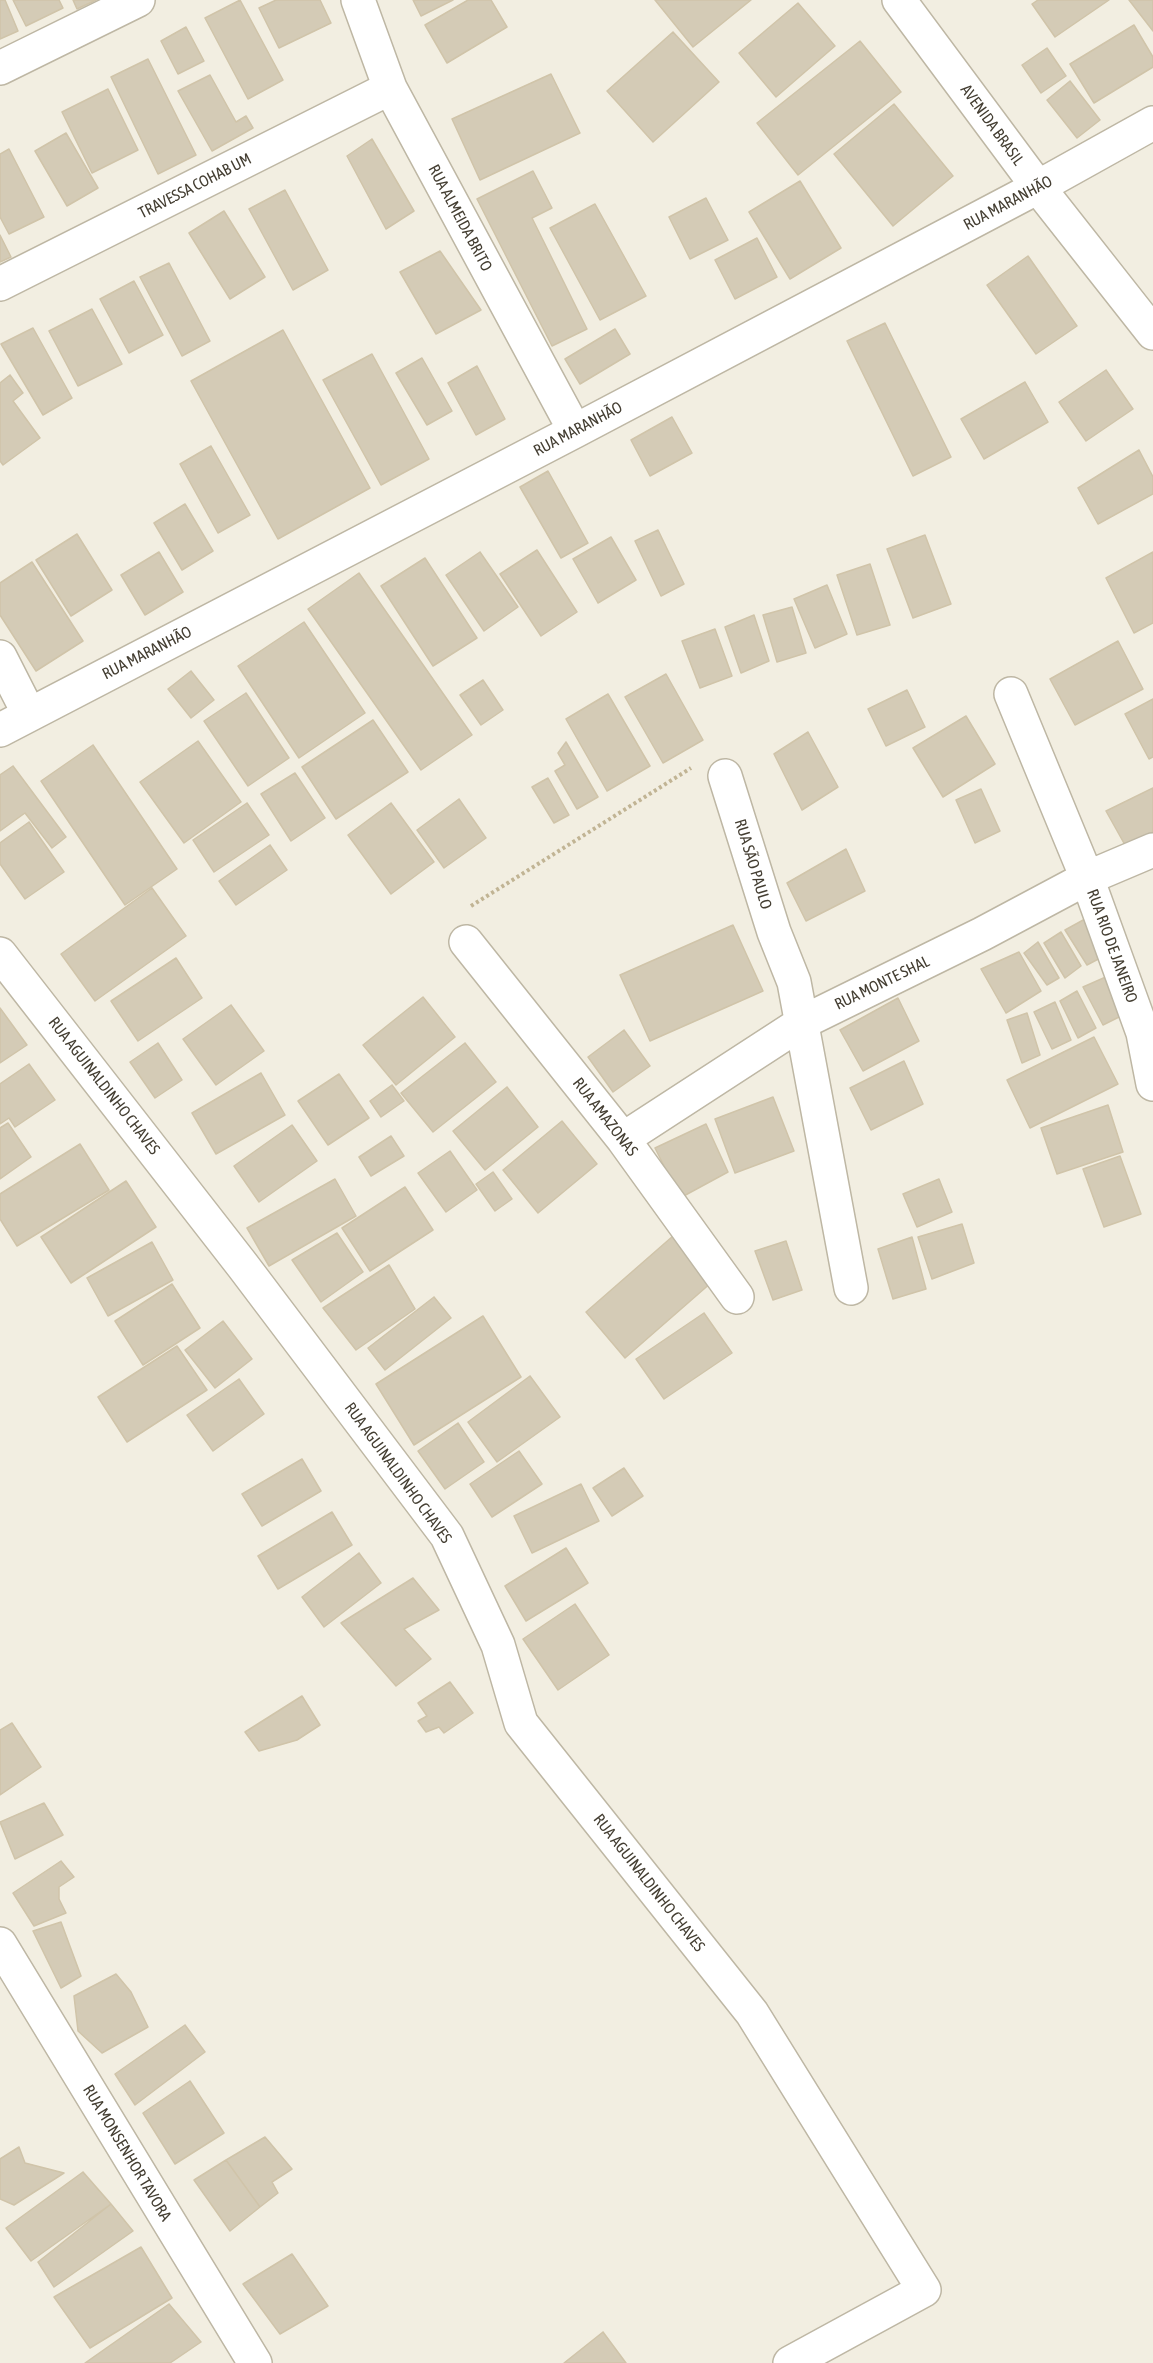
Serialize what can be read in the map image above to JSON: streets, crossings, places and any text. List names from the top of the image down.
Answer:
{
  "streets": {
    "street": [
      "AVENIDA BRASIL",
      "TRAVESSA COHAB UM",
      "RUA MARANHÃO",
      "RUA ALMEIDA BRITO",
      "RUA SÃO PAULO",
      "RUA RIO DE JANEIRO",
      "RUA MONTE SHAL",
      "RUA AGUINALDINHO CHAVES",
      "RUA AMAZONAS",
      "RUA MONSENHOR TAVORA"
    ]
  },
  "crossings": [
    ["AVENIDA BRASIL", "RUA MARANHÃO"],
    ["TRAVESSA COHAB UM", "RUA ALMEIDA BRITO"],
    ["RUA MARANHÃO", "RUA ALMEIDA BRITO"],
    ["RUA SÃO PAULO", "RUA MONTE SHAL"],
    ["RUA RIO DE JANEIRO", "RUA MONTE SHAL"],
    ["RUA MONTE SHAL", "RUA AMAZONAS"]
  ]
}
